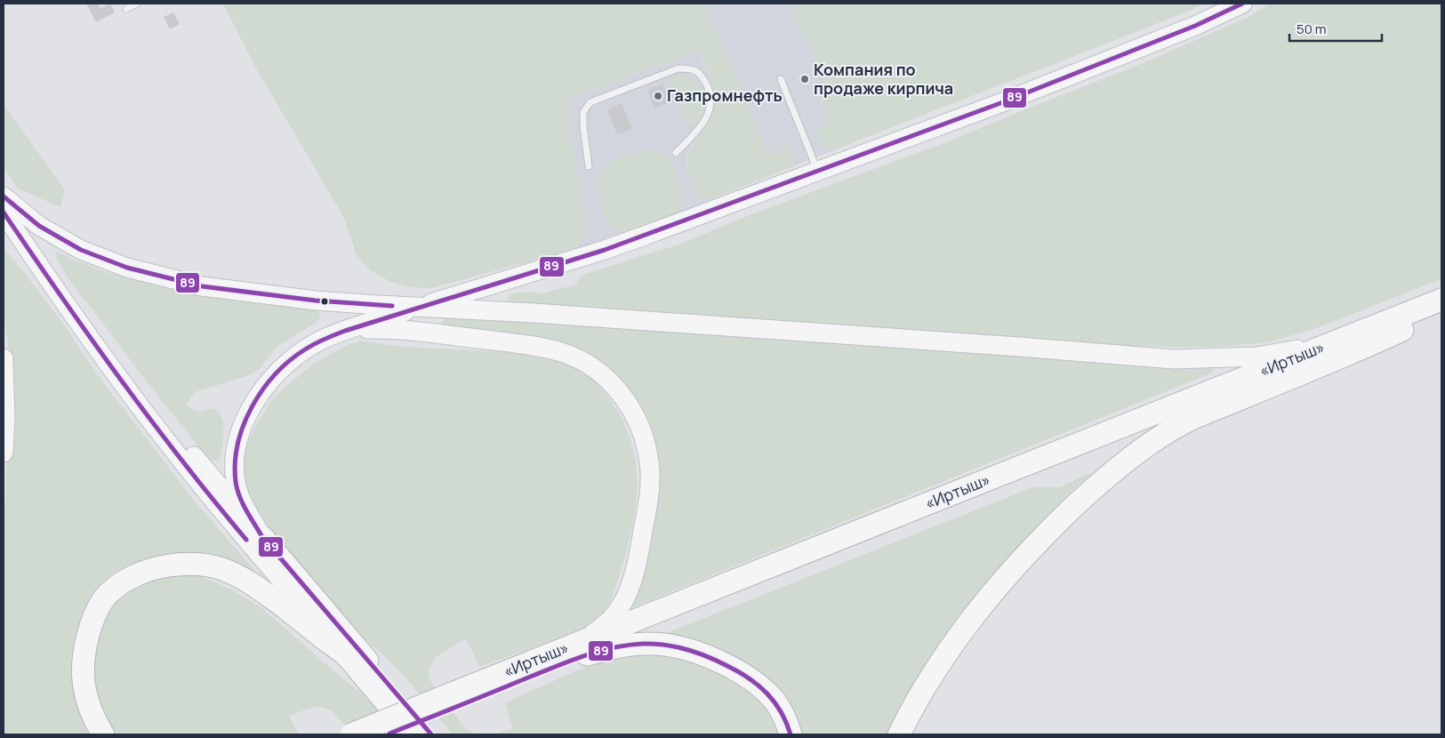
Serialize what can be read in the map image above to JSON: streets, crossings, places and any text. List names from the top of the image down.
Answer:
{
  "streets": {
    "highway": ["«Иртыш»"]
  },
  "places": ["Компания по продаже кирпича", "Газпромнефть"],
  "lines": ["transit line 89"],
  "scale_bar": "50 m"
}
